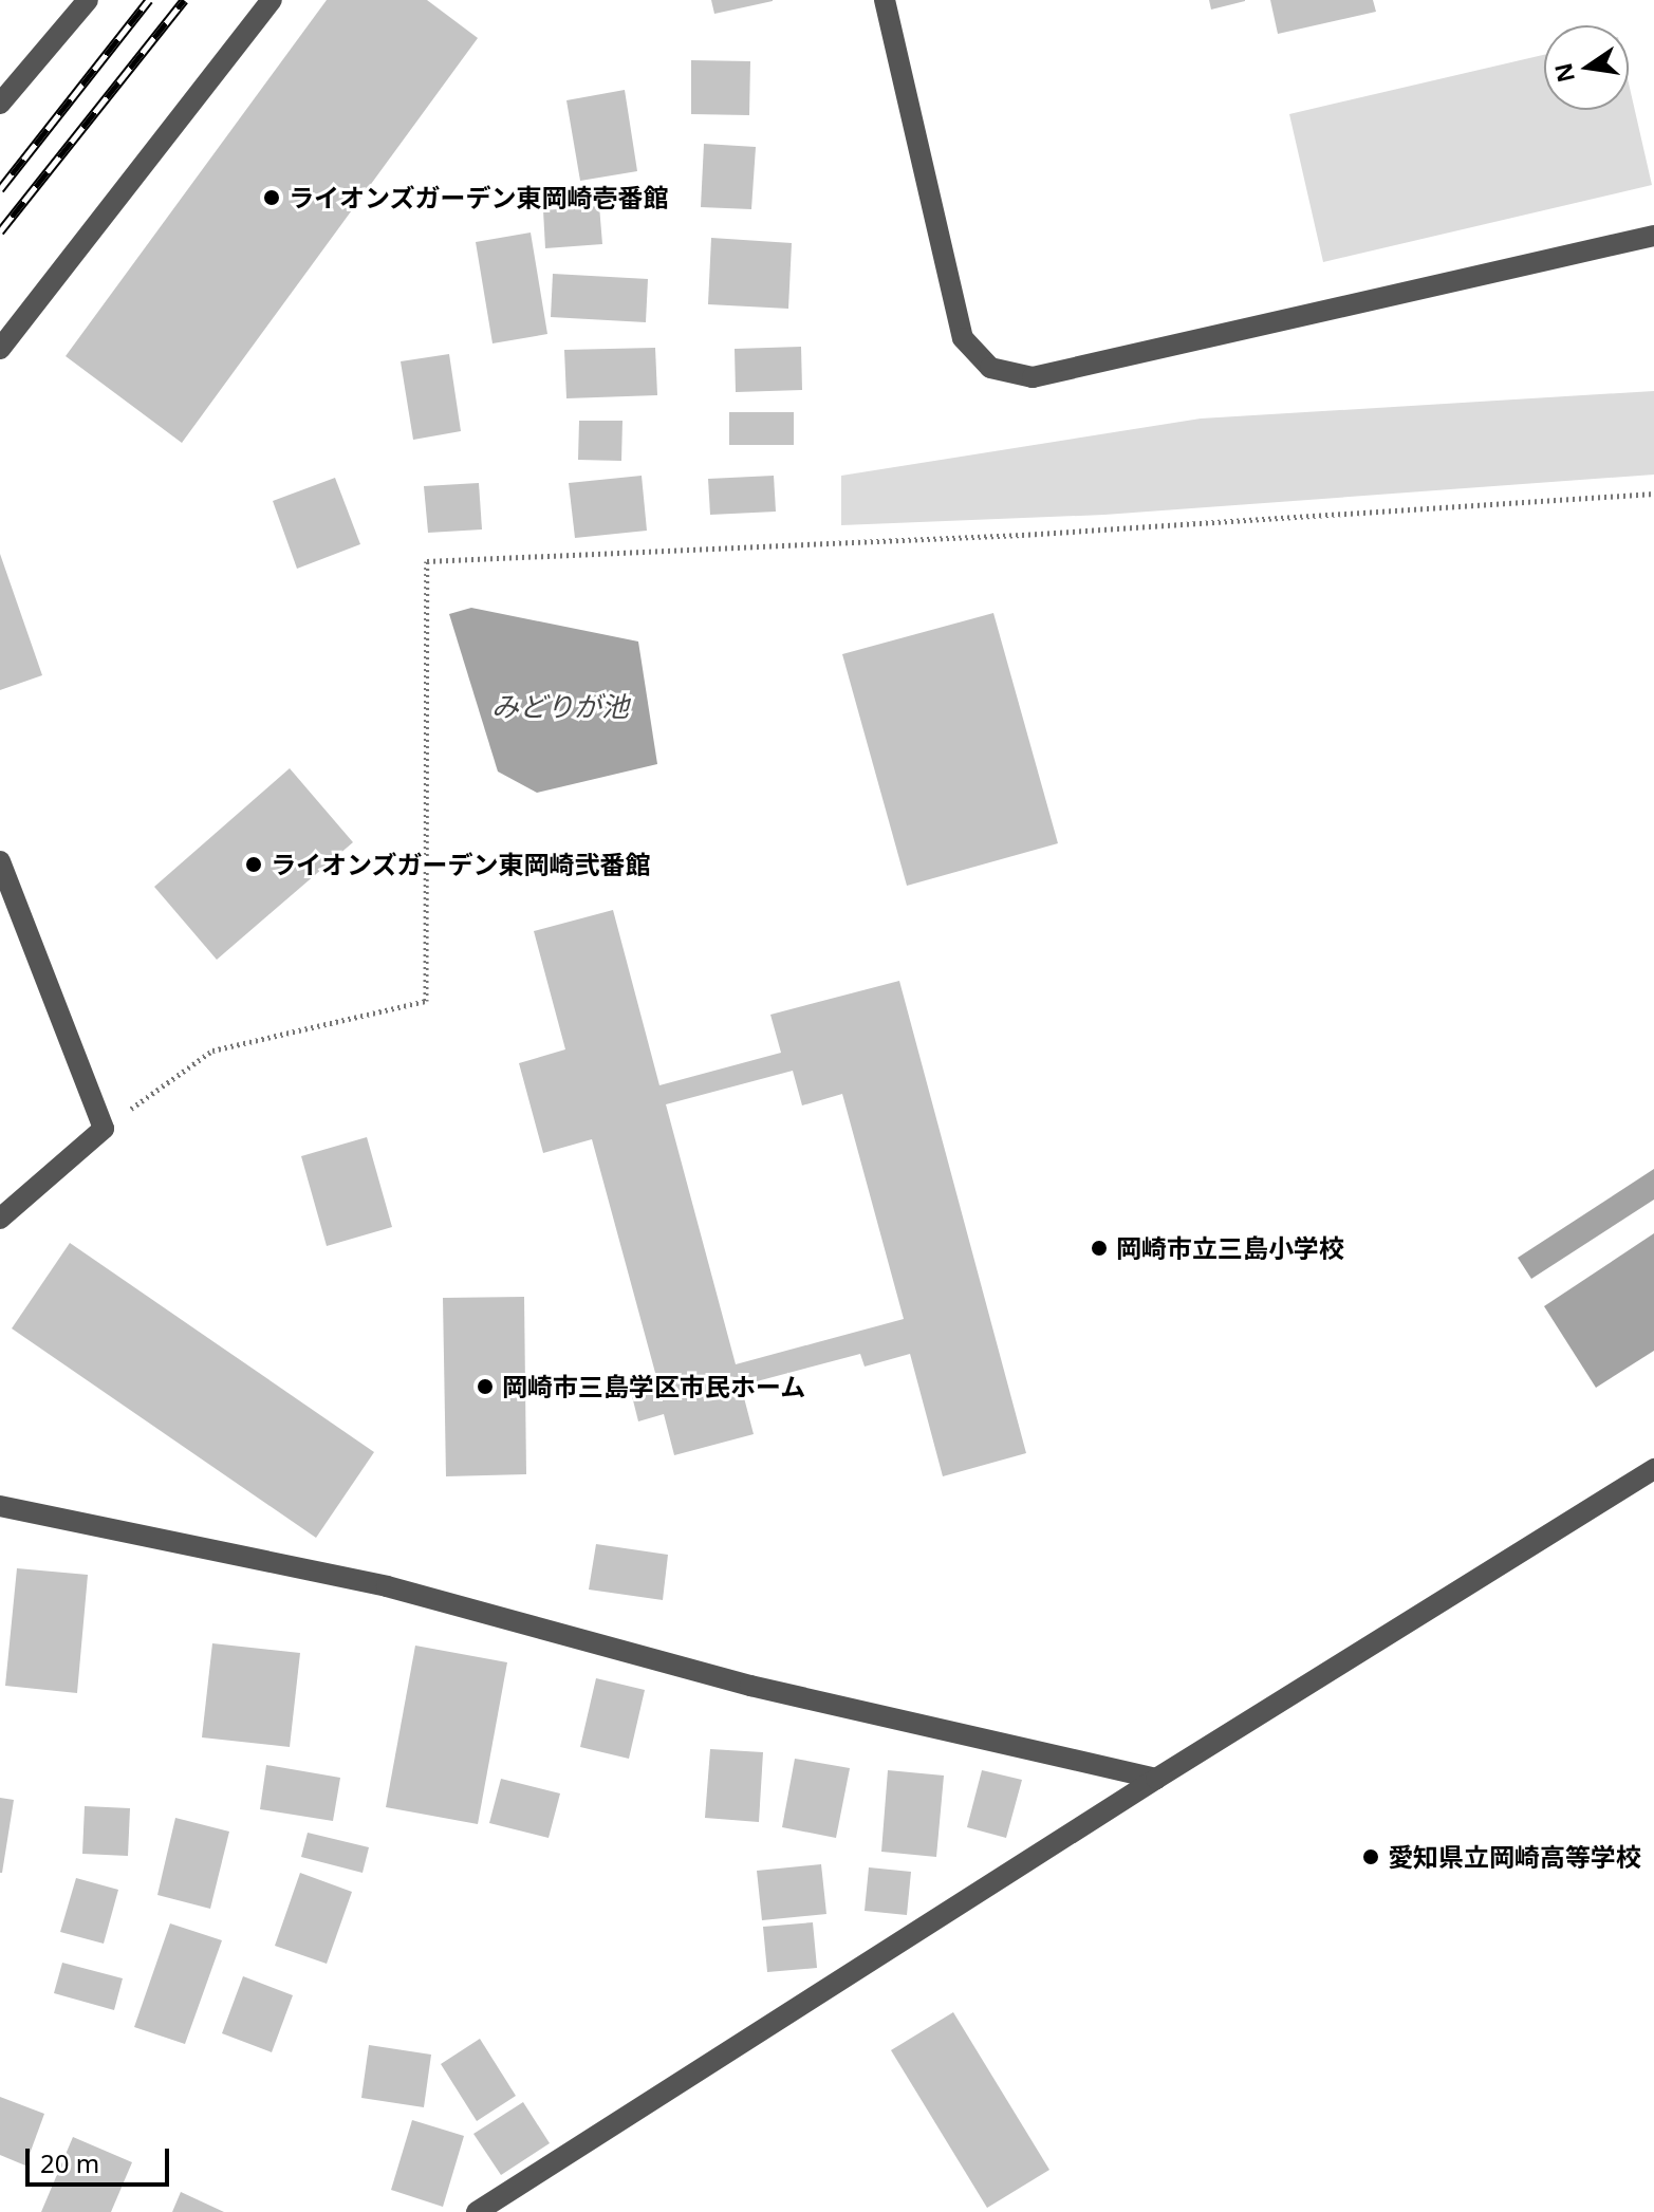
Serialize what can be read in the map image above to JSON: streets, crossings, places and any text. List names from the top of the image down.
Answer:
{
  "water": ["みどりが池"],
  "places": [
    "ライオンズガーデン東岡崎壱番館",
    "ライオンズガーデン東岡崎弐番館",
    "岡崎市立三島小学校",
    "岡崎市三島学区市民ホーム",
    "愛知県立岡崎高等学校"
  ],
  "scale_bar": "20 m",
  "north": "left"
}
